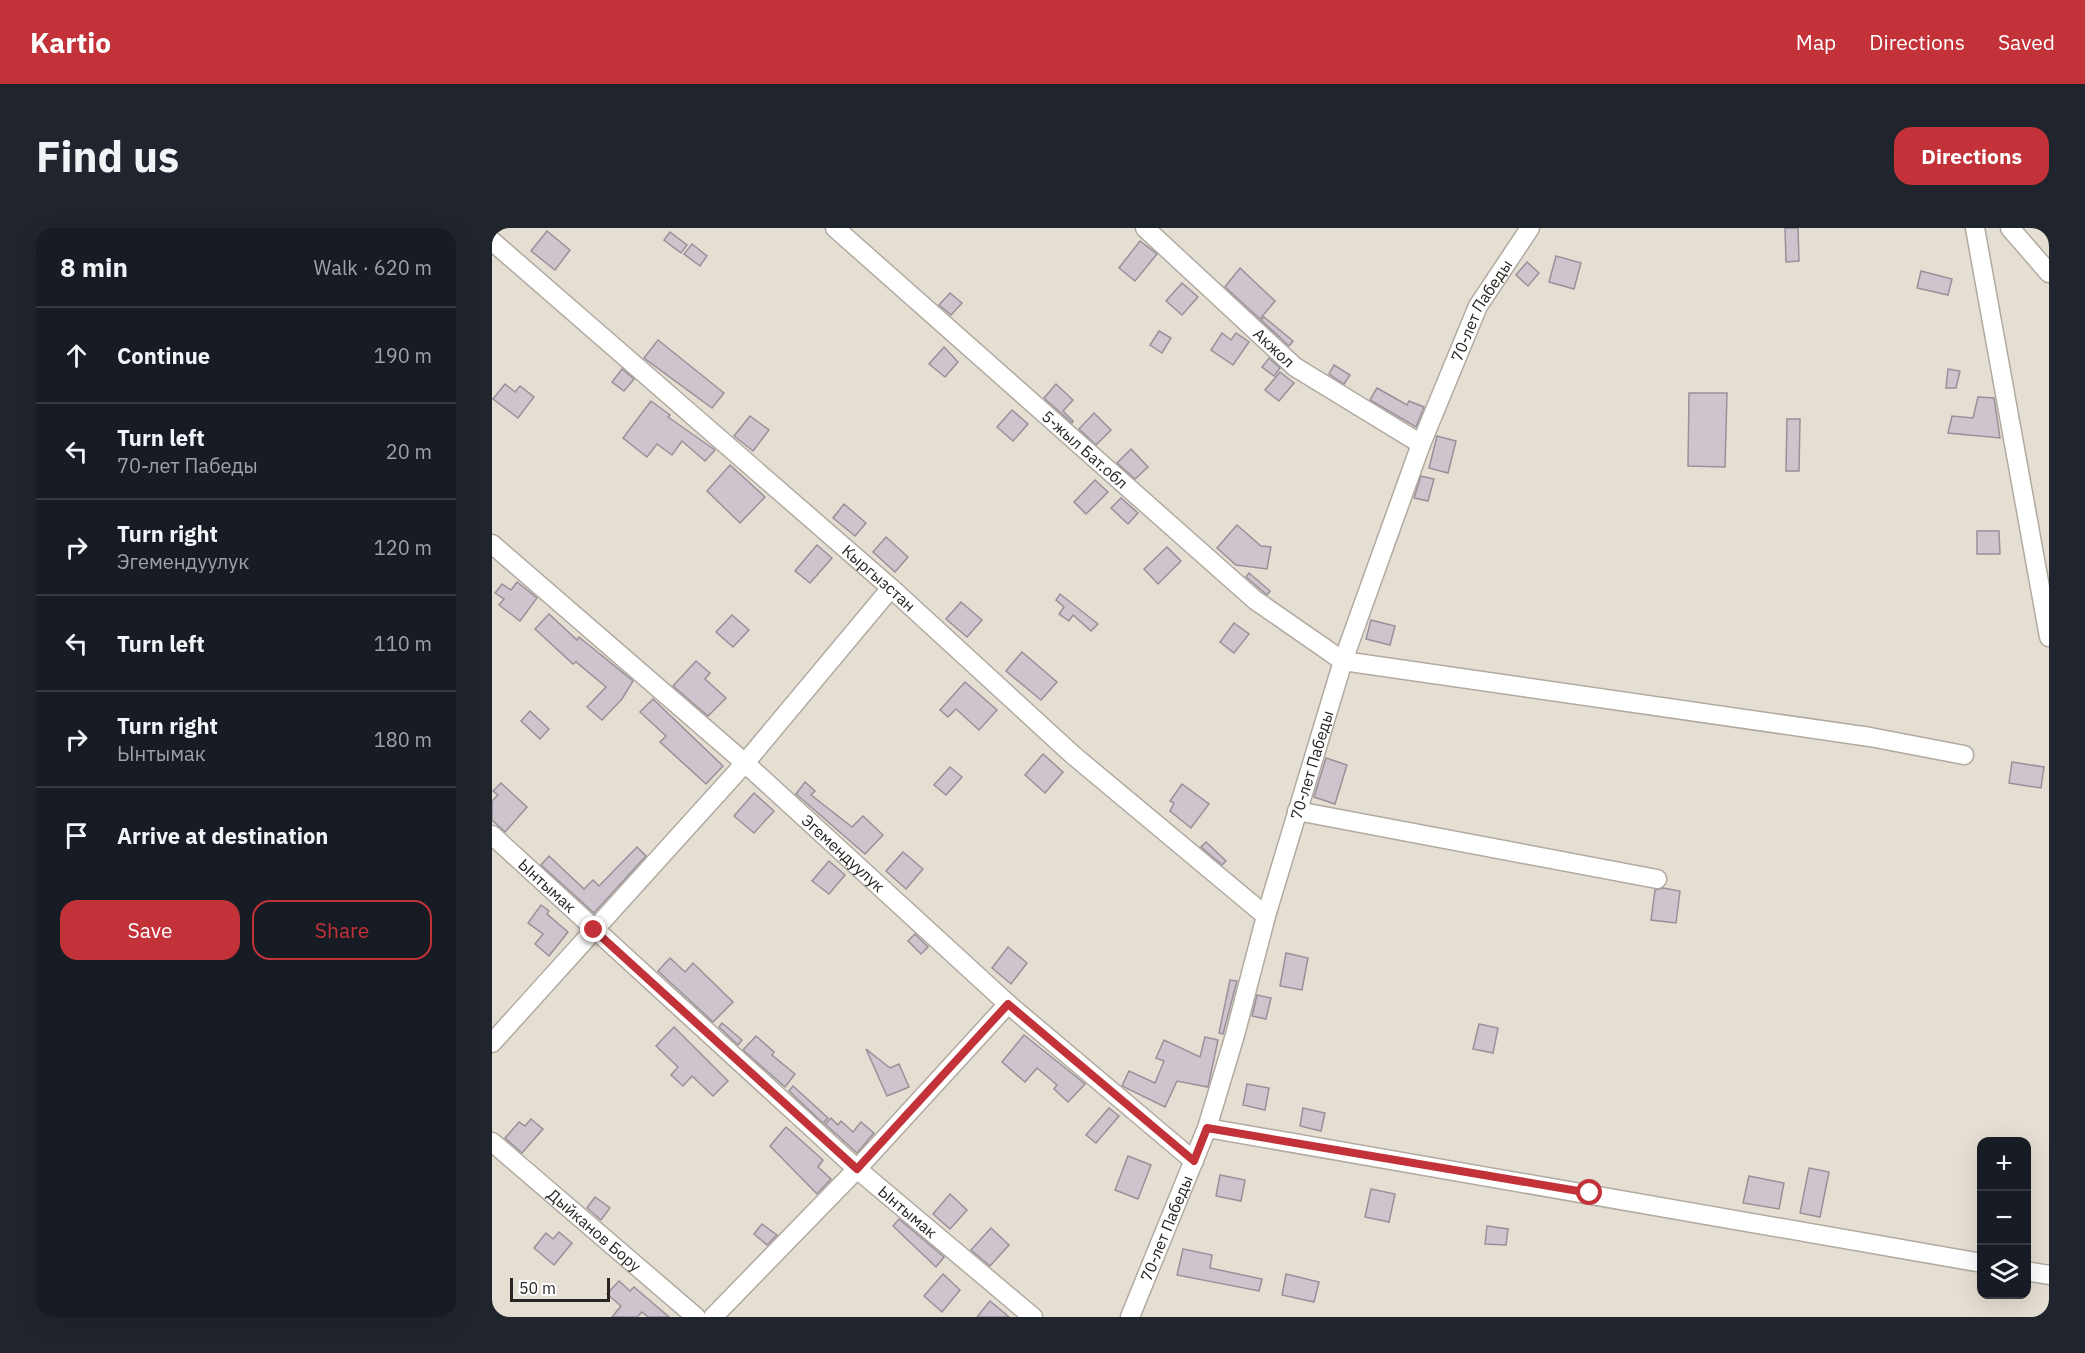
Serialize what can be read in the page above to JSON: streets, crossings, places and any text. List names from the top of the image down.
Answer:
{
  "streets": {
    "street": [
      "70-лет Пабеды",
      "Акжол",
      "5-жыл Бат.обл",
      "Кыргызстан",
      "Эгемендуулук",
      "Ынтымак",
      "Дыйканов Бору"
    ]
  },
  "crossings": [
    ["70-лет Пабеды", "Акжол"],
    ["70-лет Пабеды", "5-жыл Бат.обл"],
    ["70-лет Пабеды", "Кыргызстан"],
    ["70-лет Пабеды", "Эгемендуулук"]
  ],
  "scale_bar": "50 m",
  "page": {
    "header": "Kartio",
    "nav": ["Map", "Directions", "Saved"],
    "buttons": [
      "Directions",
      ["Save", "Share"]
    ],
    "title": "Find us",
    "heading": ["8 min", "Walk · 620 m"],
    "list": [
      ["Continue", "190 m"],
      ["Turn left", "70-лет Пабеды", "20 m"],
      ["Turn right", "Эгемендуулук", "120 m"],
      ["Turn left", "110 m"],
      ["Turn right", "Ынтымак", "180 m"],
      "Arrive at destination"
    ],
    "map_buttons": ["+", "−"],
    "scale": "50 m"
  }
}
